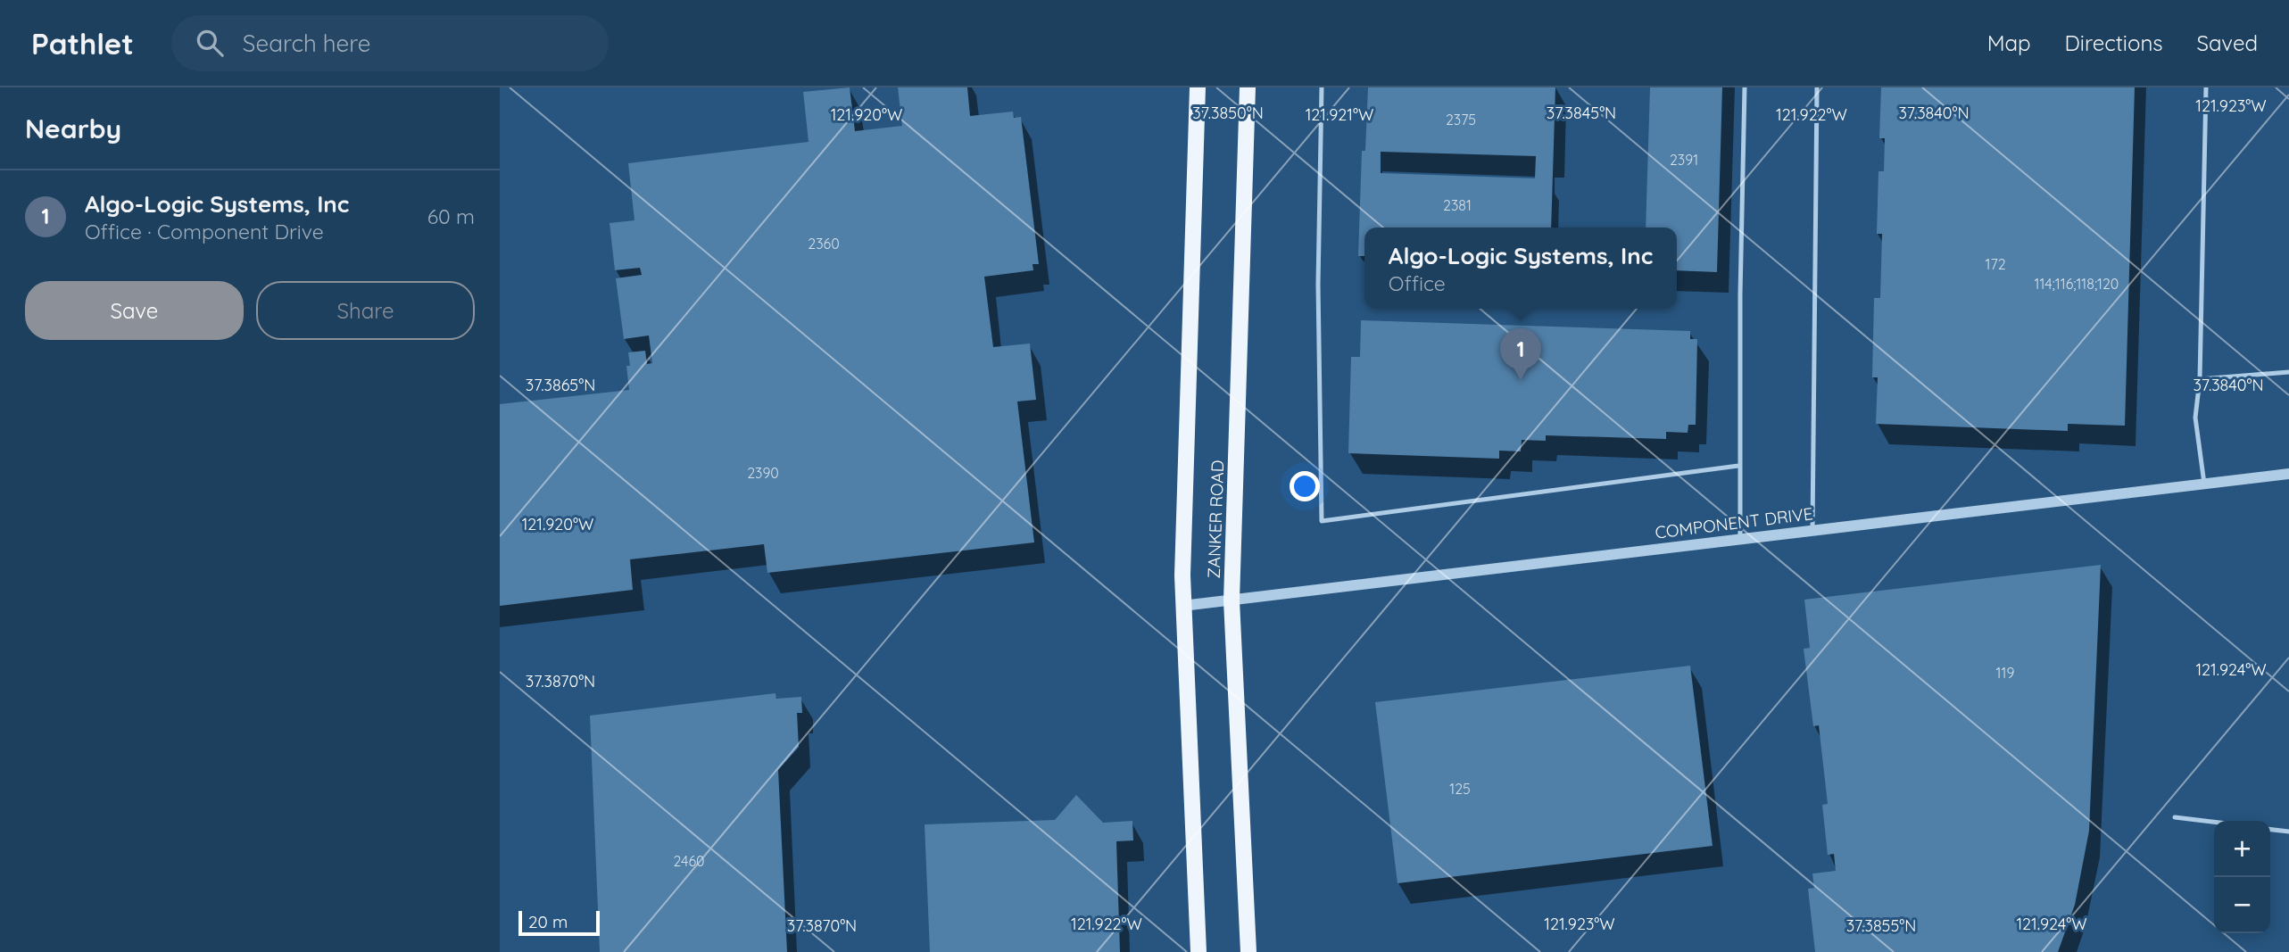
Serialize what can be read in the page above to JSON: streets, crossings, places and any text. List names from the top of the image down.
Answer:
{
  "streets": {
    "main road": ["ZANKER ROAD"],
    "street": ["COMPONENT DRIVE"]
  },
  "crossings": [
    ["ZANKER ROAD", "COMPONENT DRIVE"]
  ],
  "house_numbers": [
    "2375",
    "2391",
    "2381",
    "2360",
    "172",
    "114;116;118;120",
    "2390",
    "119",
    "125",
    "2460"
  ],
  "scale_bar": "20 m",
  "page": {
    "header": "Pathlet",
    "search": "Search here",
    "nav": ["Map", "Directions", "Saved"],
    "heading": "Nearby",
    "list": [
      {
        "mark": "1",
        "name": "Algo-Logic Systems, Inc",
        "note": "Office · Component Drive",
        "value": "60 m"
      }
    ],
    "popup": ["Algo-Logic Systems, Inc", "Office"],
    "buttons": ["Save", "Share"],
    "pins": "1",
    "map_buttons": ["+", "−"],
    "scale": "20 m"
  },
  "coordinates": [
    "121.923°W",
    "37.3850°N",
    "37.3845°N",
    "37.3840°N",
    "121.920°W",
    "121.921°W",
    "121.922°W",
    "37.3865°N",
    "121.924°W",
    "37.3870°N",
    "37.3855°N"
  ]
}
